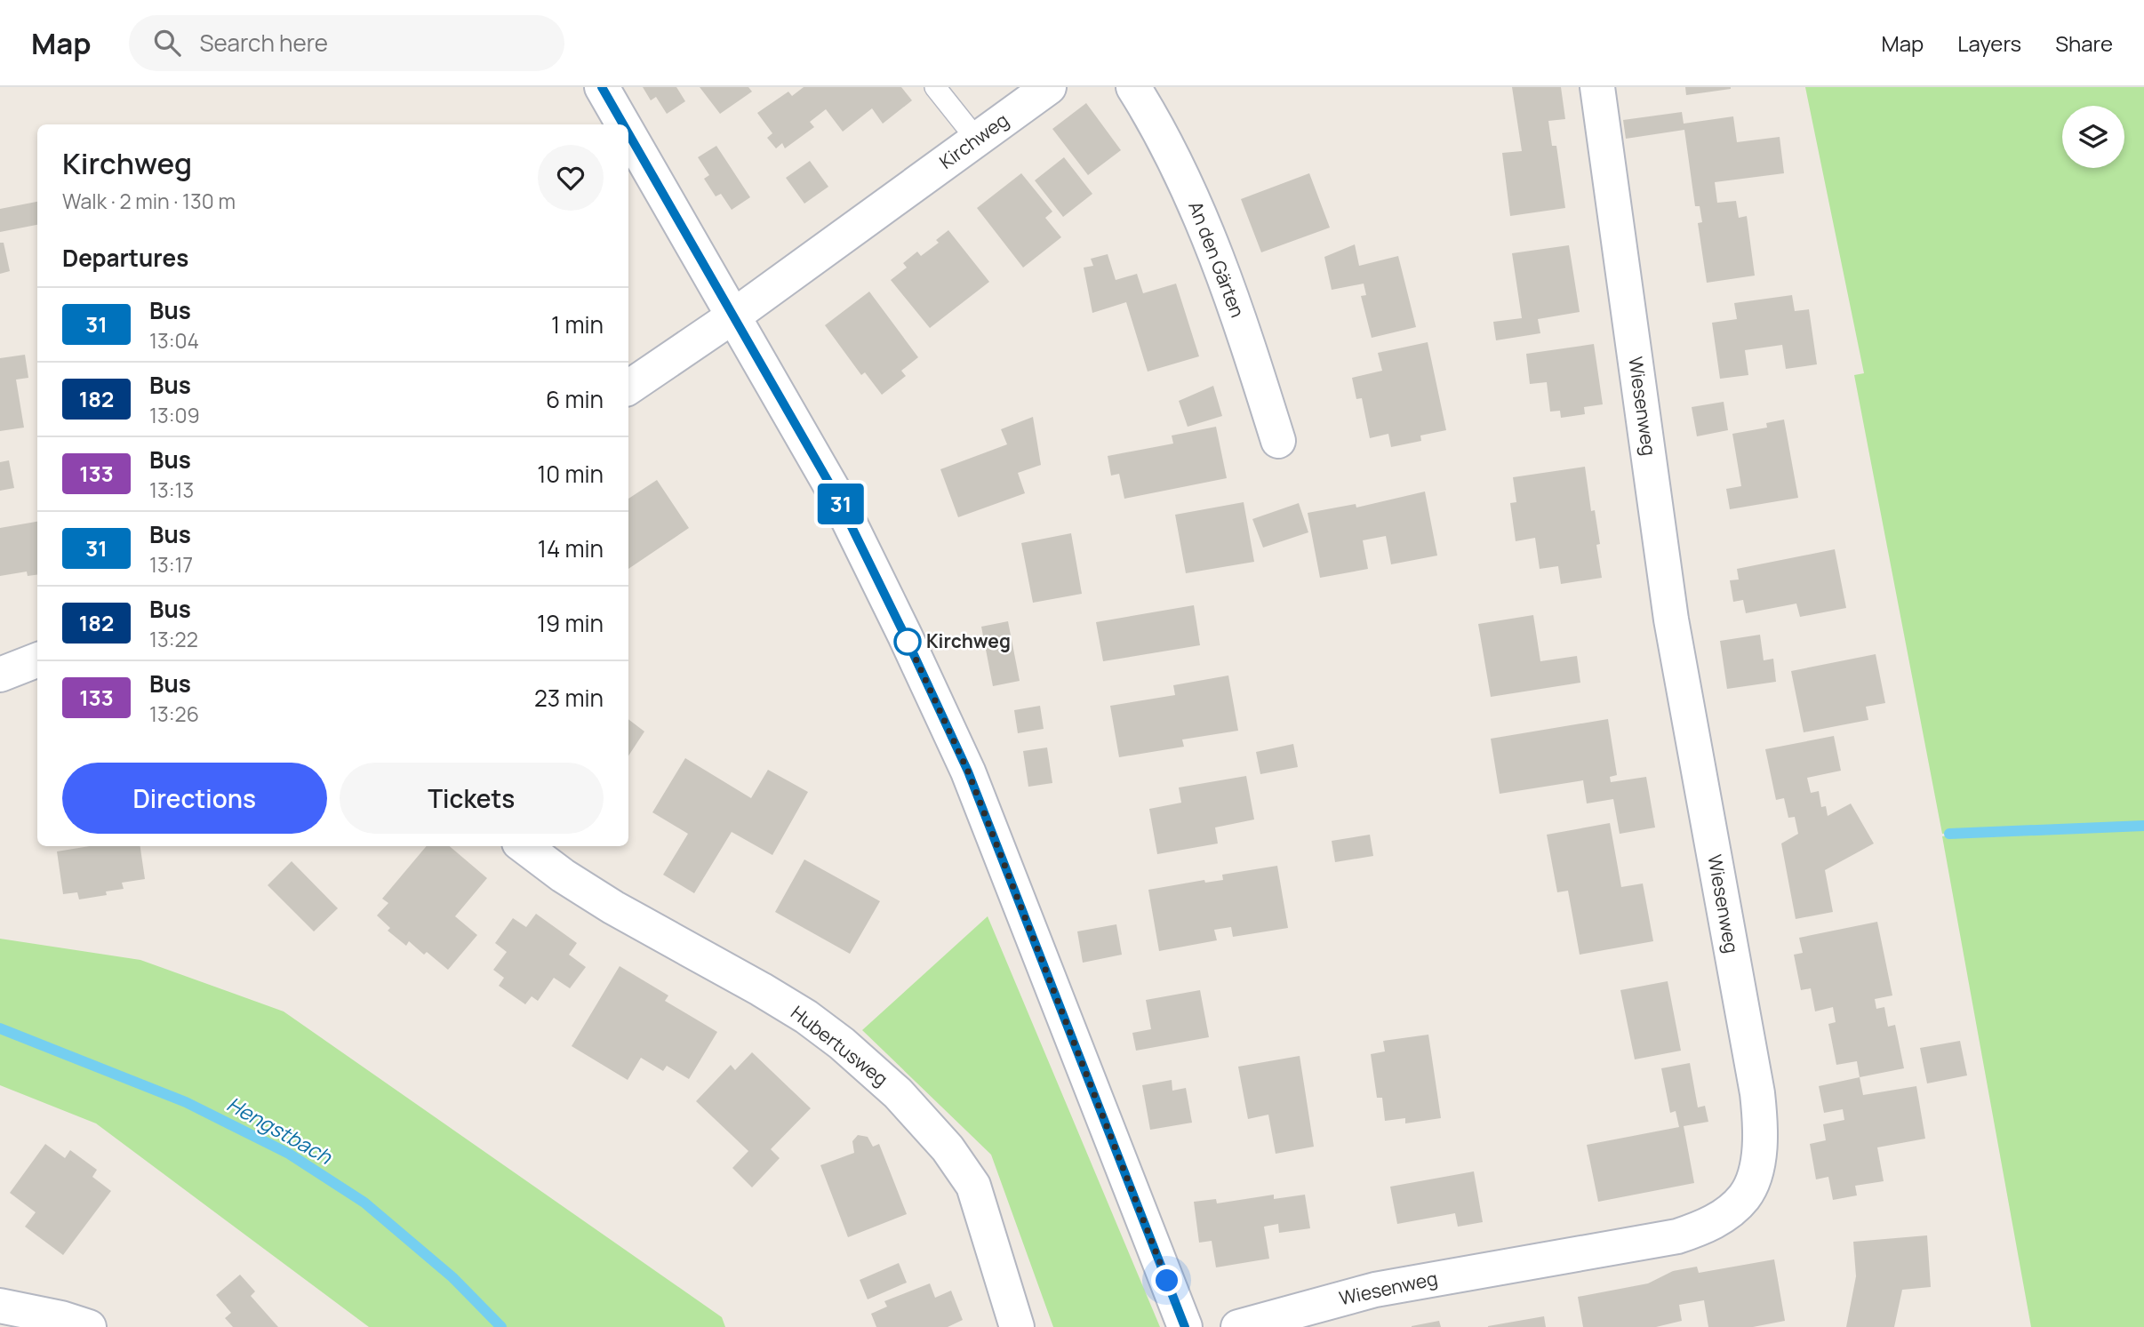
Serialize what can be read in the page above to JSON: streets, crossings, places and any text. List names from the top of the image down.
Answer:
{
  "streets": {
    "street": [
      "Kirchweg",
      "An den Gärten",
      "Wiesenweg",
      "Hubertusweg"
    ]
  },
  "water": ["Hengstbach"],
  "places": ["Kirchweg"],
  "lines": ["bus line 31"],
  "page": {
    "header": "Map",
    "search": "Search here",
    "nav": ["Map", "Layers", "Share"],
    "on_map": "31",
    "heading": [
      ["Kirchweg", "Walk · 2 min · 130 m"],
      "Departures"
    ],
    "list": [
      {
        "mark": "31",
        "name": "Bus",
        "note": "13:04",
        "value": "1 min"
      },
      {
        "mark": "182",
        "name": "Bus",
        "note": "13:09",
        "value": "6 min"
      },
      {
        "mark": "133",
        "name": "Bus",
        "note": "13:13",
        "value": "10 min"
      },
      {
        "mark": "31",
        "name": "Bus",
        "note": "13:17",
        "value": "14 min"
      },
      {
        "mark": "182",
        "name": "Bus",
        "note": "13:22",
        "value": "19 min"
      },
      {
        "mark": "133",
        "name": "Bus",
        "note": "13:26",
        "value": "23 min"
      }
    ],
    "buttons": ["Directions", "Tickets"]
  }
}
